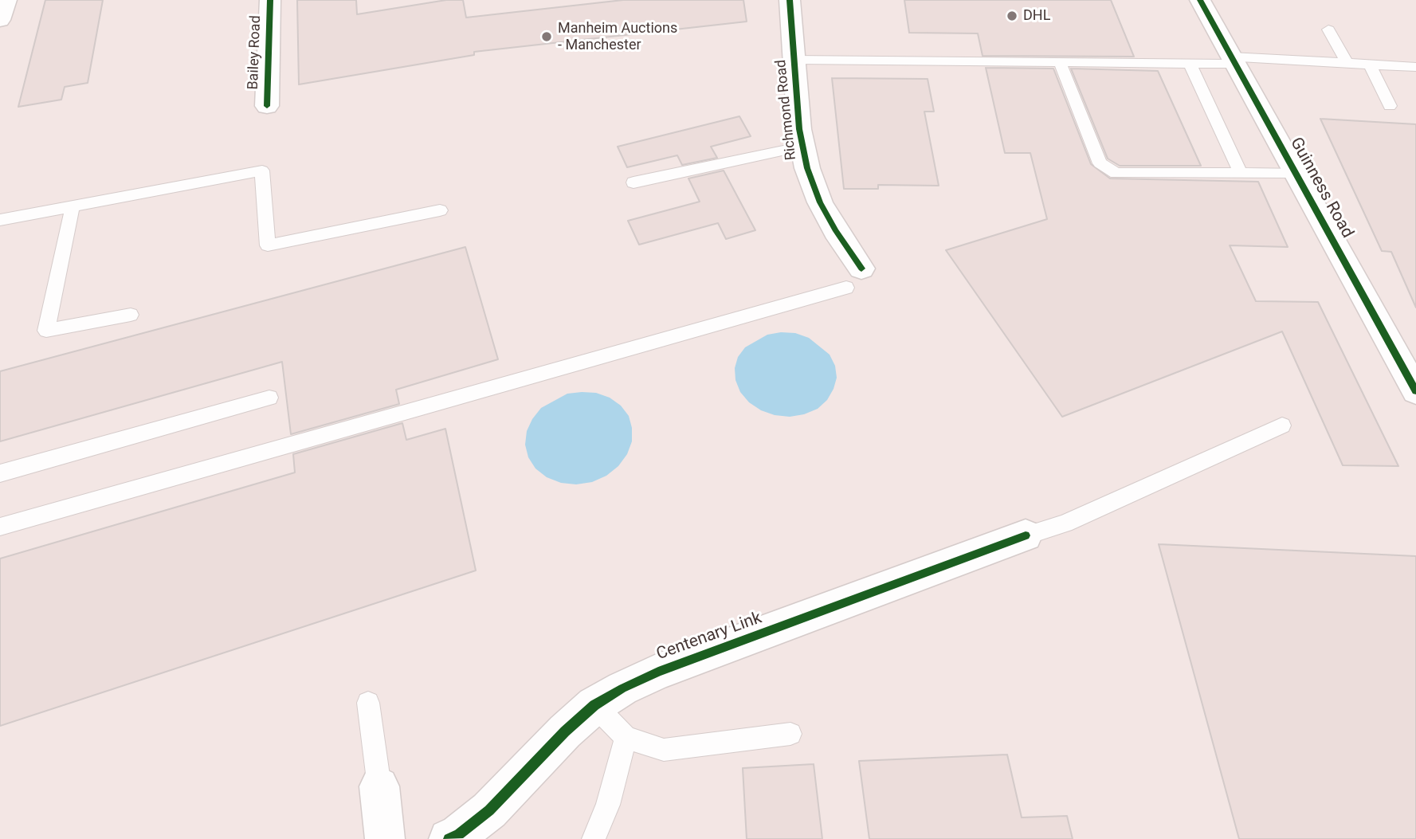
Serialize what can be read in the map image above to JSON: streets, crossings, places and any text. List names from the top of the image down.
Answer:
{
  "streets": {
    "street": [
      "Bailey Road",
      "Richmond Road",
      "Guinness Road",
      "Centenary Link"
    ]
  },
  "places": ["DHL", "Manheim Auctions - Manchester"]
}
